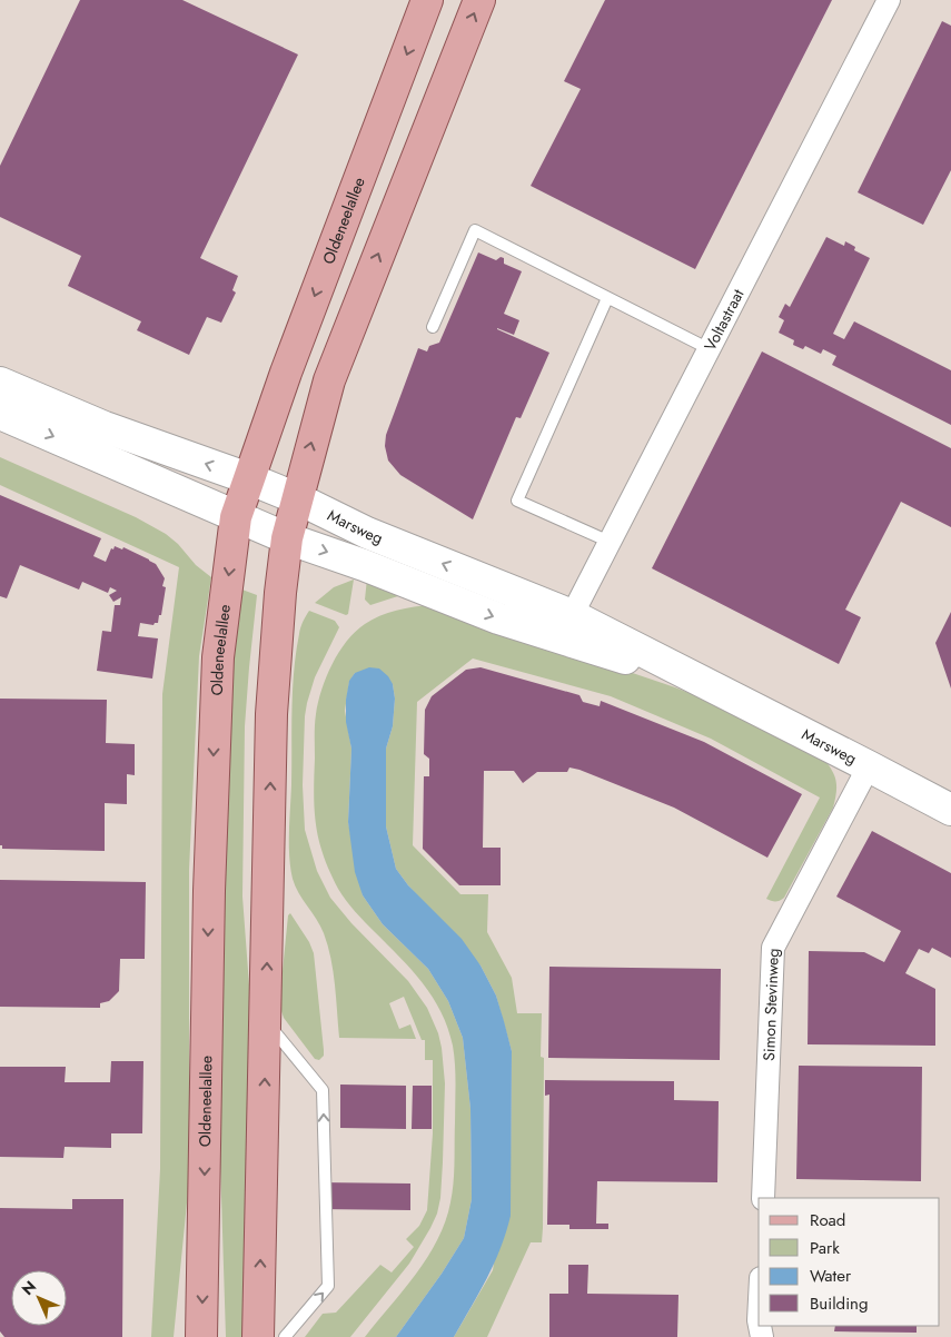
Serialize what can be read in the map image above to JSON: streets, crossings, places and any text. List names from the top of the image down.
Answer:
{
  "streets": {
    "main road": ["Oldeneelallee"],
    "street": ["Voltastraat", "Marsweg", "Simon Stevinweg"]
  },
  "crossings": [
    ["Oldeneelallee", "Marsweg"],
    ["Voltastraat", "Marsweg"],
    ["Marsweg", "Simon Stevinweg"]
  ],
  "legend": [
    "Road",
    "Park",
    "Water",
    "Building"
  ],
  "north": "top left"
}
